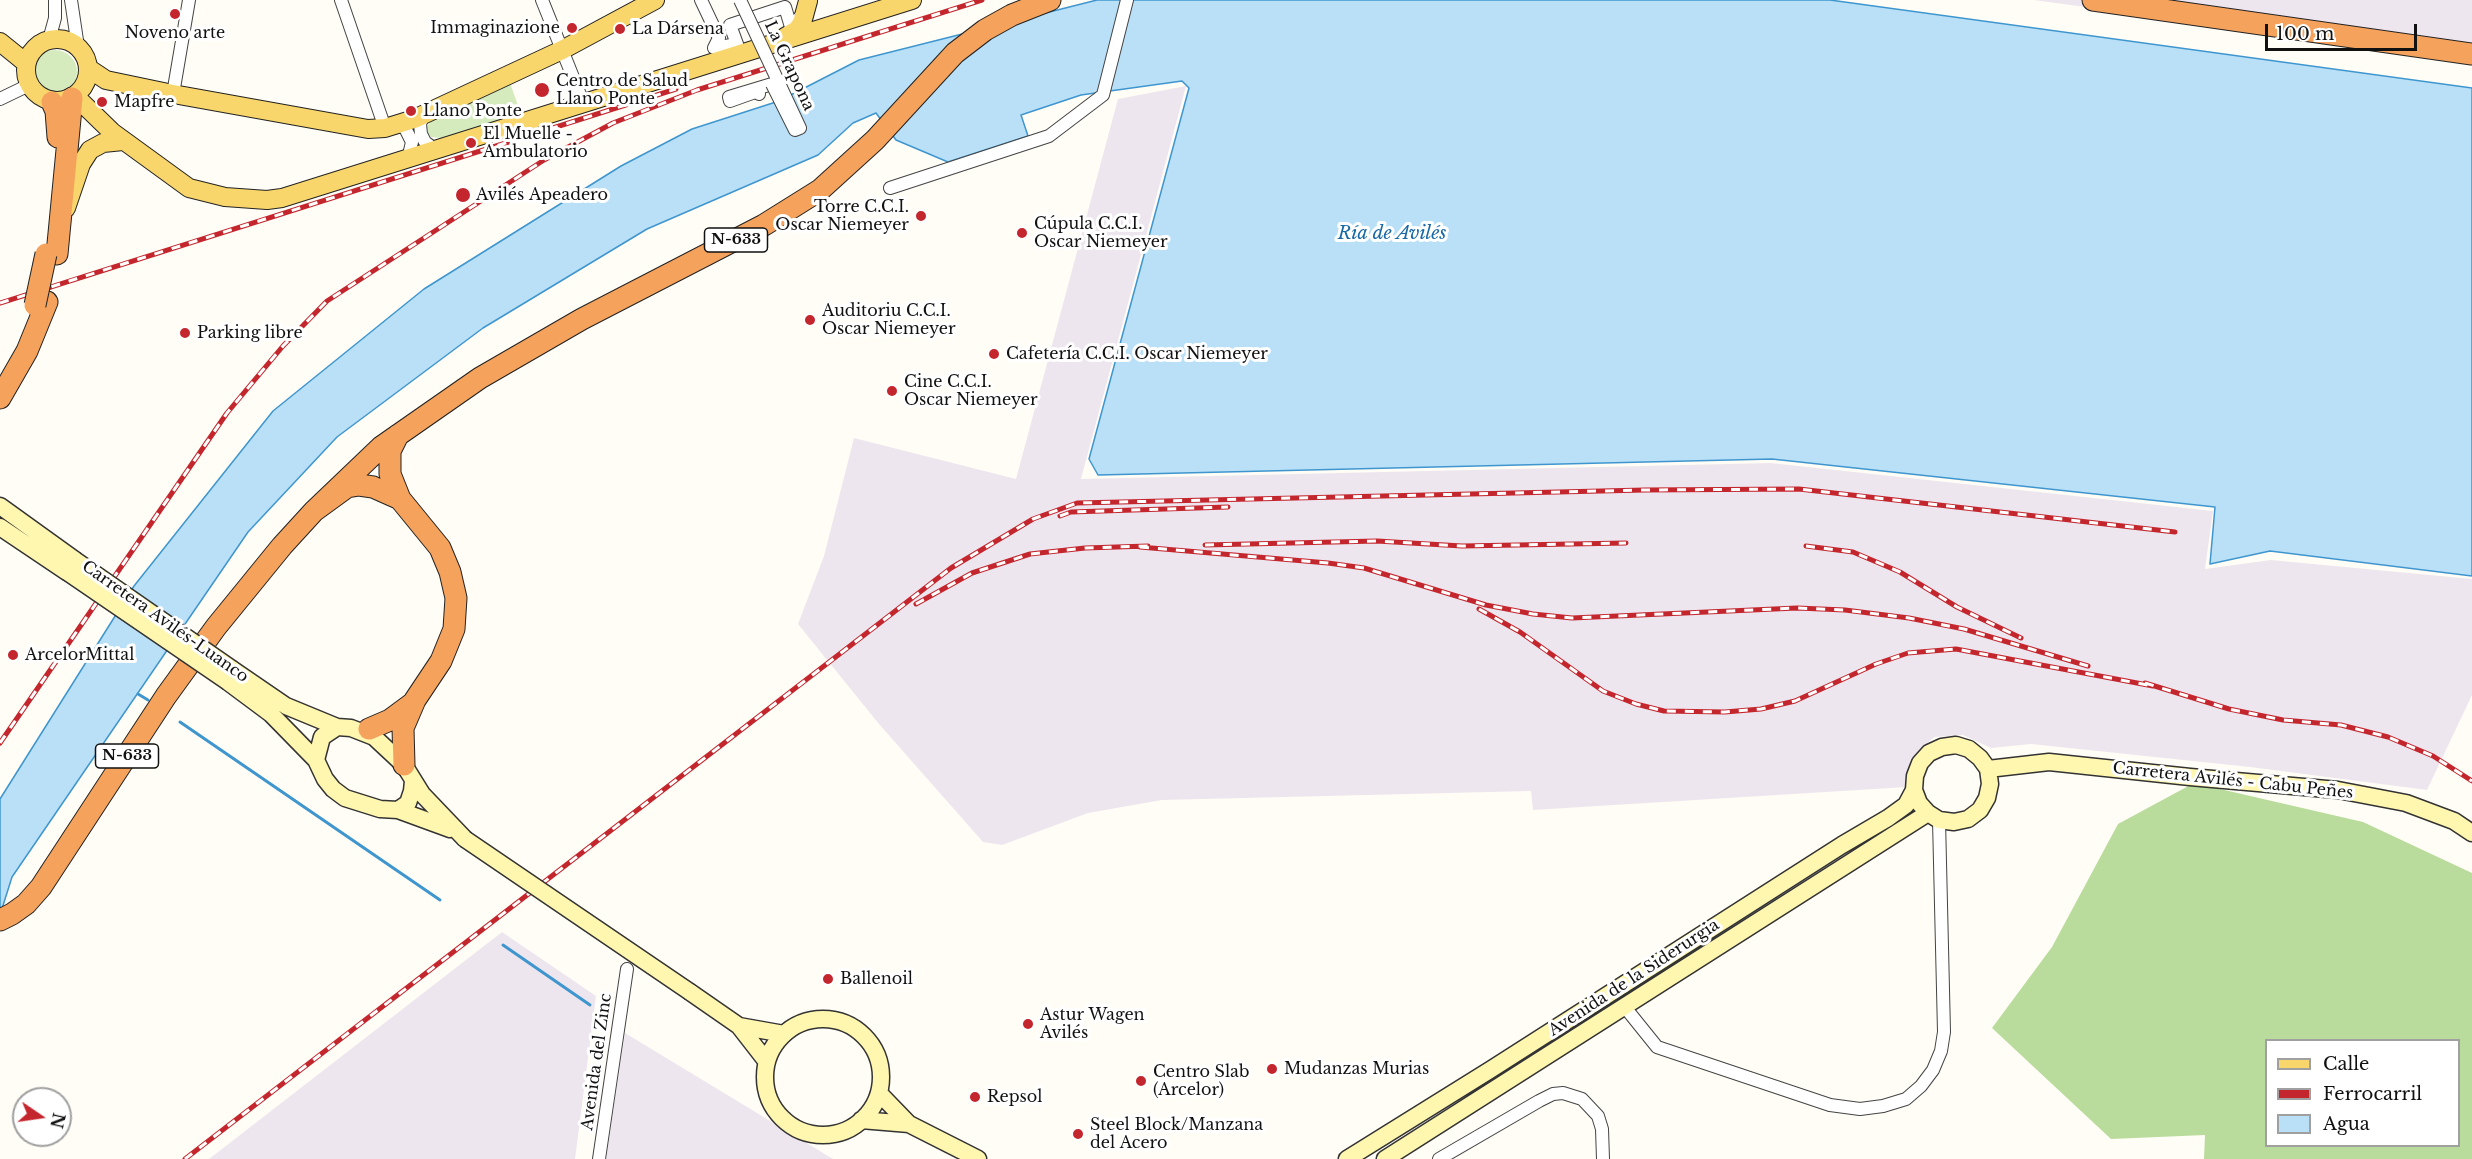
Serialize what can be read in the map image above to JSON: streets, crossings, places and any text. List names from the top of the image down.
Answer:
{
  "streets": {
    "highway": ["N-633"],
    "street": [
      "La Grapona",
      "Carretera Avilés-Luanco",
      "Carretera Avilés - Cabu Peñes",
      "Avenida de la Siderurgia",
      "Avenida del Zinc"
    ]
  },
  "crossings": [
    ["Carretera Avilés - Cabu Peñes", "Avenida de la Siderurgia"]
  ],
  "water": ["Ría de Avilés"],
  "places": [
    "Noveno arte",
    "Immaginazione",
    "La Dársena",
    "Centro de Salud Llano Ponte",
    "Mapfre",
    "Llano Ponte",
    "El Muelle - Ambulatorio",
    "Avilés Apeadero",
    "Torre C.C.I. Oscar Niemeyer",
    "Cúpula C.C.I. Oscar Niemeyer",
    "Auditoriu C.C.I. Oscar Niemeyer",
    "Parking libre",
    "Cafetería C.C.I. Oscar Niemeyer",
    "Cine C.C.I. Oscar Niemeyer",
    "ArcelorMittal",
    "Ballenoil",
    "Astur Wagen Avilés",
    "Mudanzas Murias",
    "Centro Slab (Arcelor)",
    "Repsol",
    "Steel Block/Manzana del Acero"
  ],
  "legend": ["Calle", "Ferrocarril", "Agua"],
  "scale_bar": "100 m",
  "north": "right"
}
